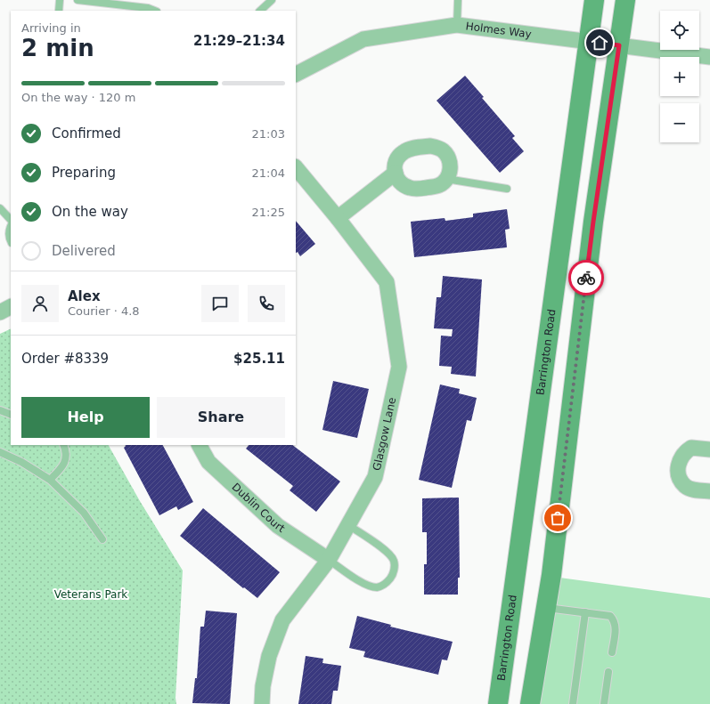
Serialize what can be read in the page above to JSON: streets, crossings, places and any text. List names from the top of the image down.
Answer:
{
  "streets": {
    "main road": ["Barrington Road"],
    "street": ["Holmes Way", "Glasgow Lane", "Dublin Court"]
  },
  "crossings": [
    ["Holmes Way", "Barrington Road"],
    ["Glasgow Lane", "Dublin Court"]
  ],
  "parks": ["Veterans Park"],
  "page": {
    "map_buttons": ["+", "−"],
    "heading": ["2 min", "Arriving in", "21:29–21:34"],
    "panel": [
      "Alex",
      "Courier · 4.8",
      "Order #8339",
      "$25.11"
    ],
    "bar": "On the way · 120 m",
    "list": [
      ["Confirmed", "21:03"],
      ["Preparing", "21:04"],
      ["On the way", "21:25"],
      "Delivered"
    ],
    "buttons": ["Help", "Share"]
  }
}
